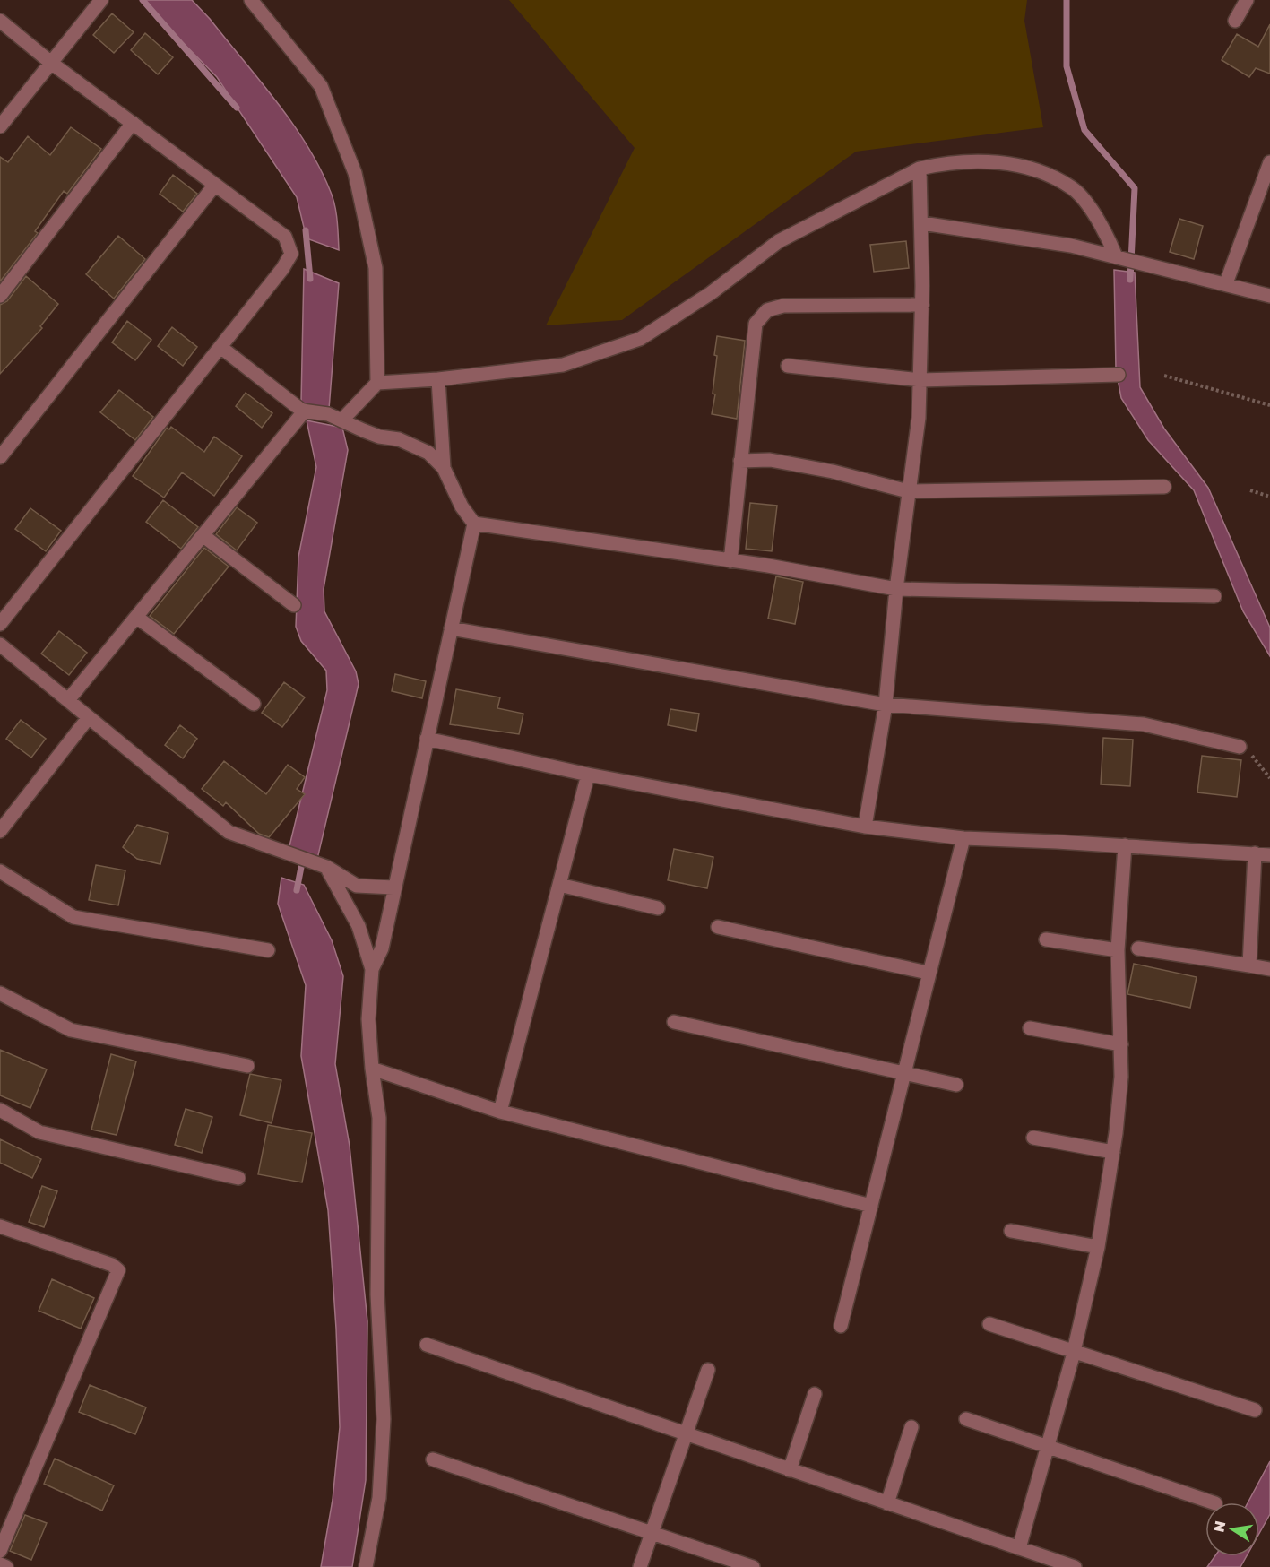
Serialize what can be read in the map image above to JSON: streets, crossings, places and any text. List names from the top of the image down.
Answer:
{
  "north": "left"
}
